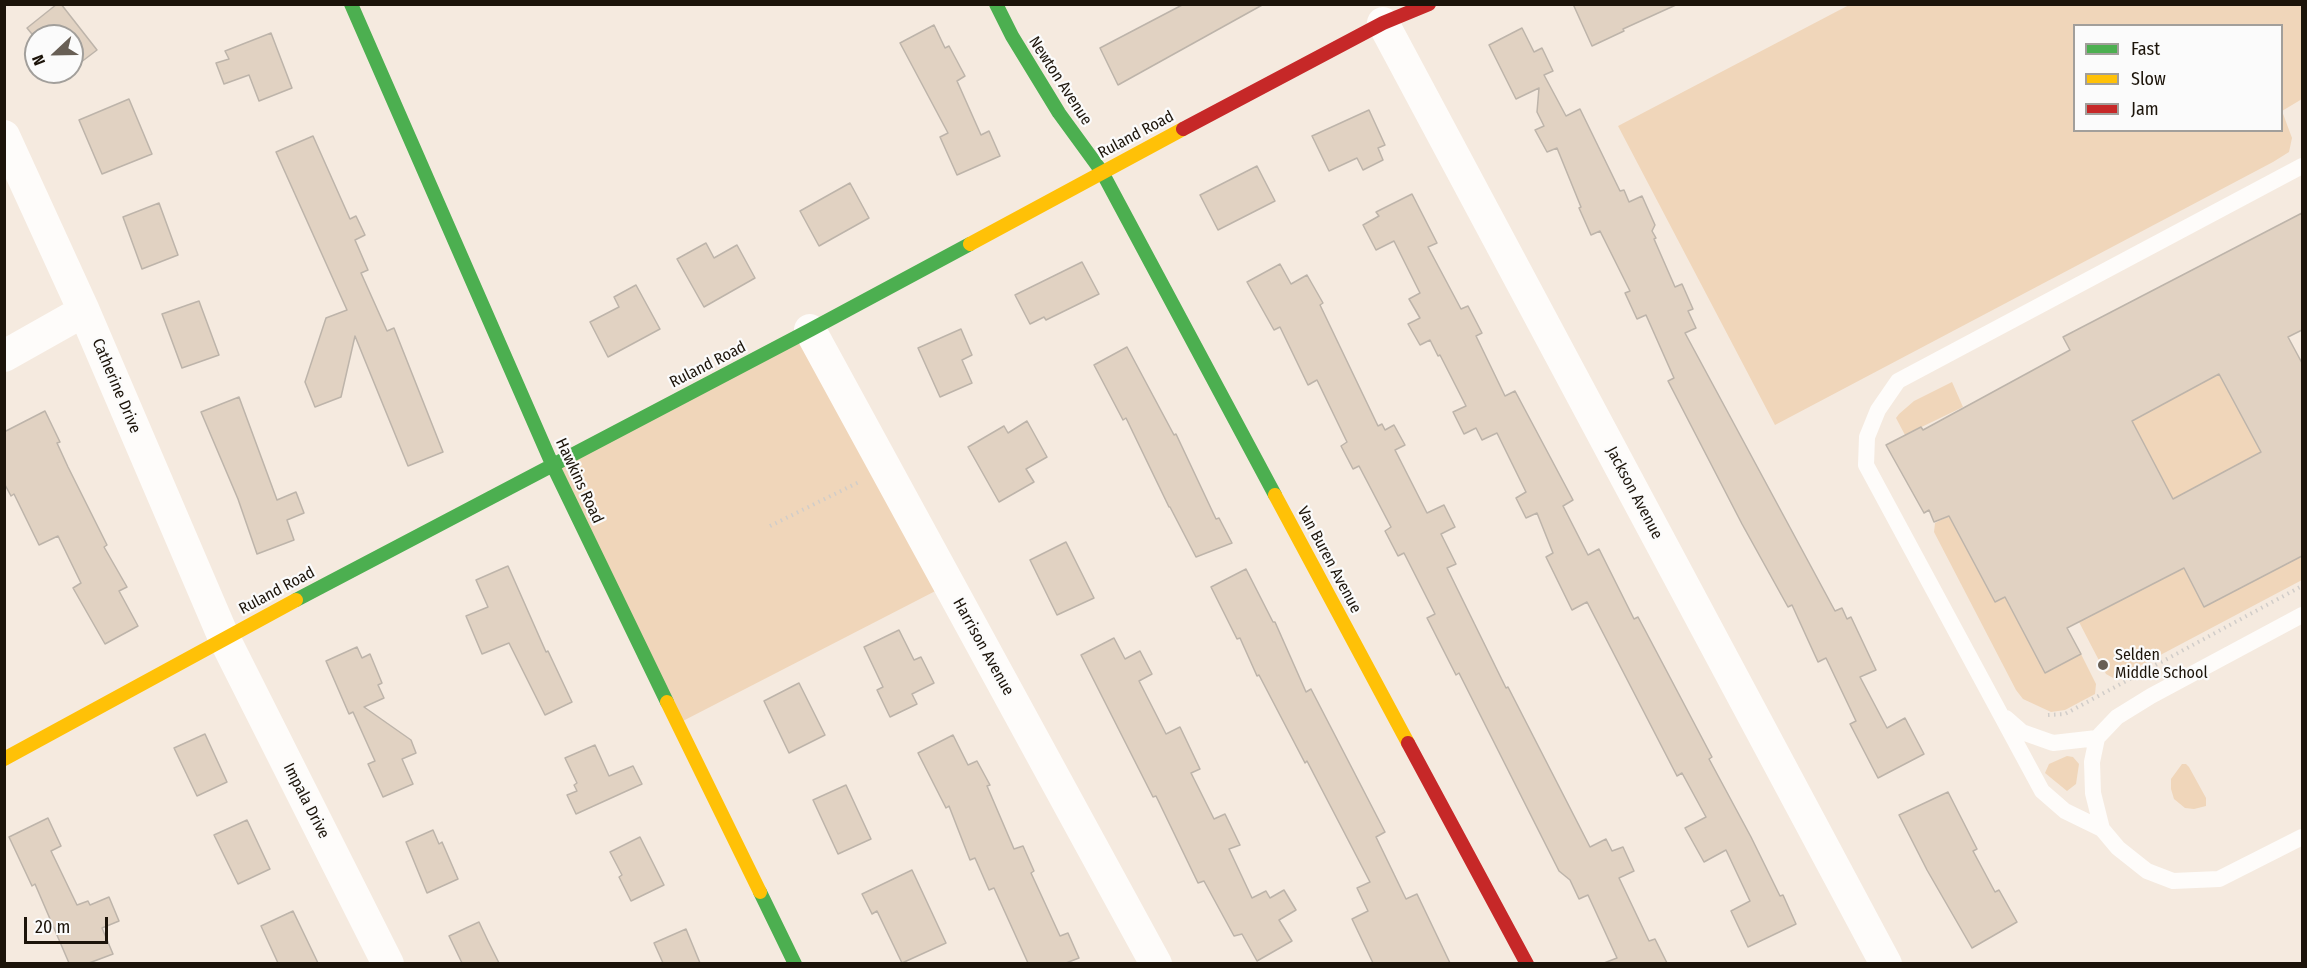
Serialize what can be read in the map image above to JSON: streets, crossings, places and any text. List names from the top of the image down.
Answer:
{
  "streets": {
    "street": [
      "Newton Avenue",
      "Ruland Road",
      "Catherine Drive",
      "Hawkins Road",
      "Jackson Avenue",
      "Van Buren Avenue",
      "Harrison Avenue",
      "Impala Drive"
    ]
  },
  "crossings": [
    ["Newton Avenue", "Ruland Road"],
    ["Newton Avenue", "Van Buren Avenue"],
    ["Ruland Road", "Catherine Drive"],
    ["Ruland Road", "Hawkins Road"],
    ["Ruland Road", "Jackson Avenue"],
    ["Ruland Road", "Van Buren Avenue"],
    ["Ruland Road", "Harrison Avenue"],
    ["Ruland Road", "Impala Drive"],
    ["Catherine Drive", "Impala Drive"]
  ],
  "places": ["Selden Middle School"],
  "legend": ["Fast", "Slow", "Jam"],
  "scale_bar": "20 m",
  "north": "left"
}
